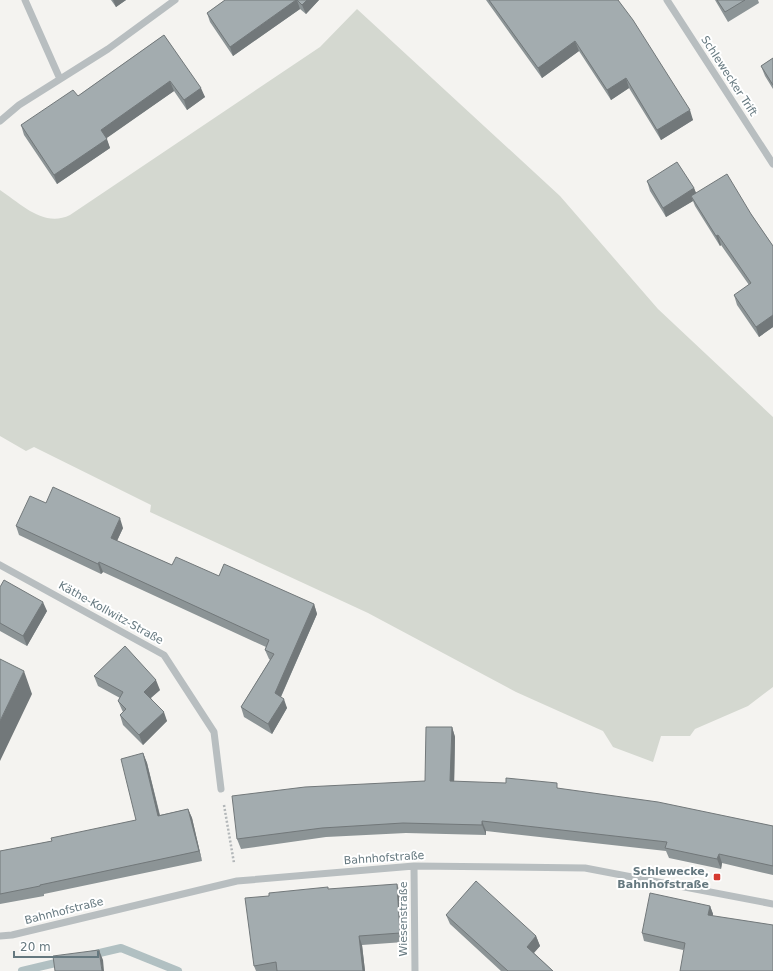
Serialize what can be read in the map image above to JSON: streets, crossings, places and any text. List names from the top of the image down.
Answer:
{
  "streets": {
    "street": [
      "Schlewecker Trift",
      "Käthe-Kollwitz-Straße",
      "Bahnhofstraße",
      "Wiesenstraße"
    ]
  },
  "crossings": [
    ["Bahnhofstraße", "Wiesenstraße"]
  ],
  "places": {
    "transit": ["Schlewecke, Bahnhofstraße"]
  },
  "scale_bar": "20 m"
}
